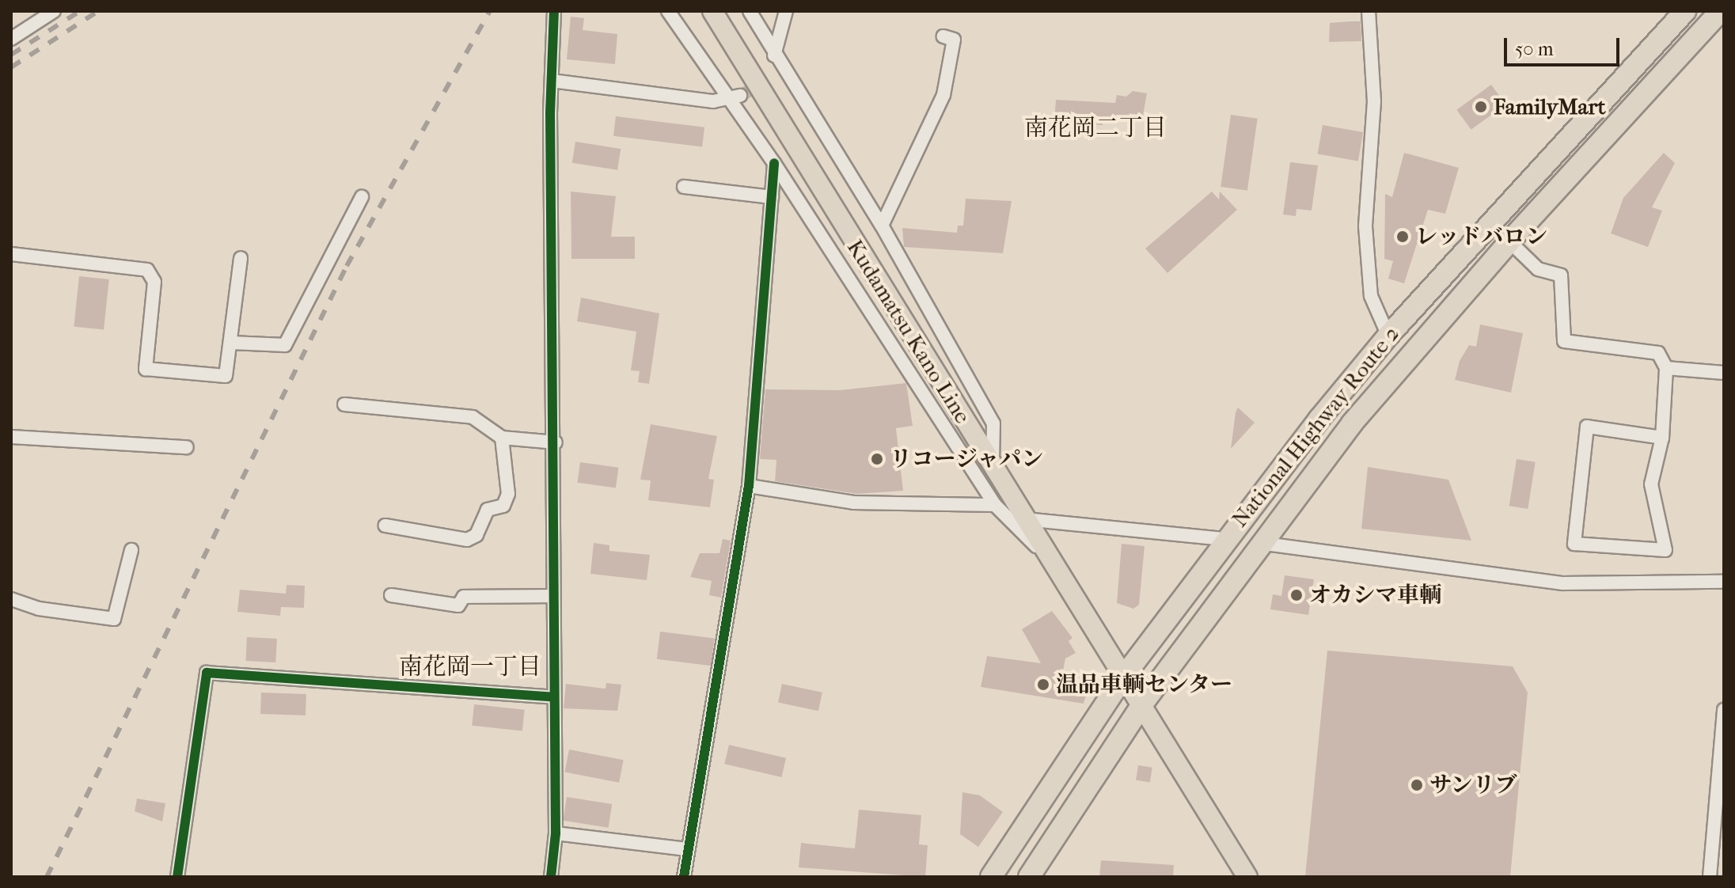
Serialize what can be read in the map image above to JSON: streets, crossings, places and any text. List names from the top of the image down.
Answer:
{
  "streets": {
    "highway": ["National Highway Route 2"],
    "main road": ["Kudamatsu Kano Line"]
  },
  "crossings": [
    ["Kudamatsu Kano Line", "National Highway Route 2"]
  ],
  "districts": ["南花岡二丁目", "南花岡一丁目"],
  "places": [
    "FamilyMart",
    "レッドバロン",
    "リコージャパン",
    "オカシマ車輌",
    "温品車輌センター",
    "サンリブ"
  ],
  "scale_bar": "50 m"
}
